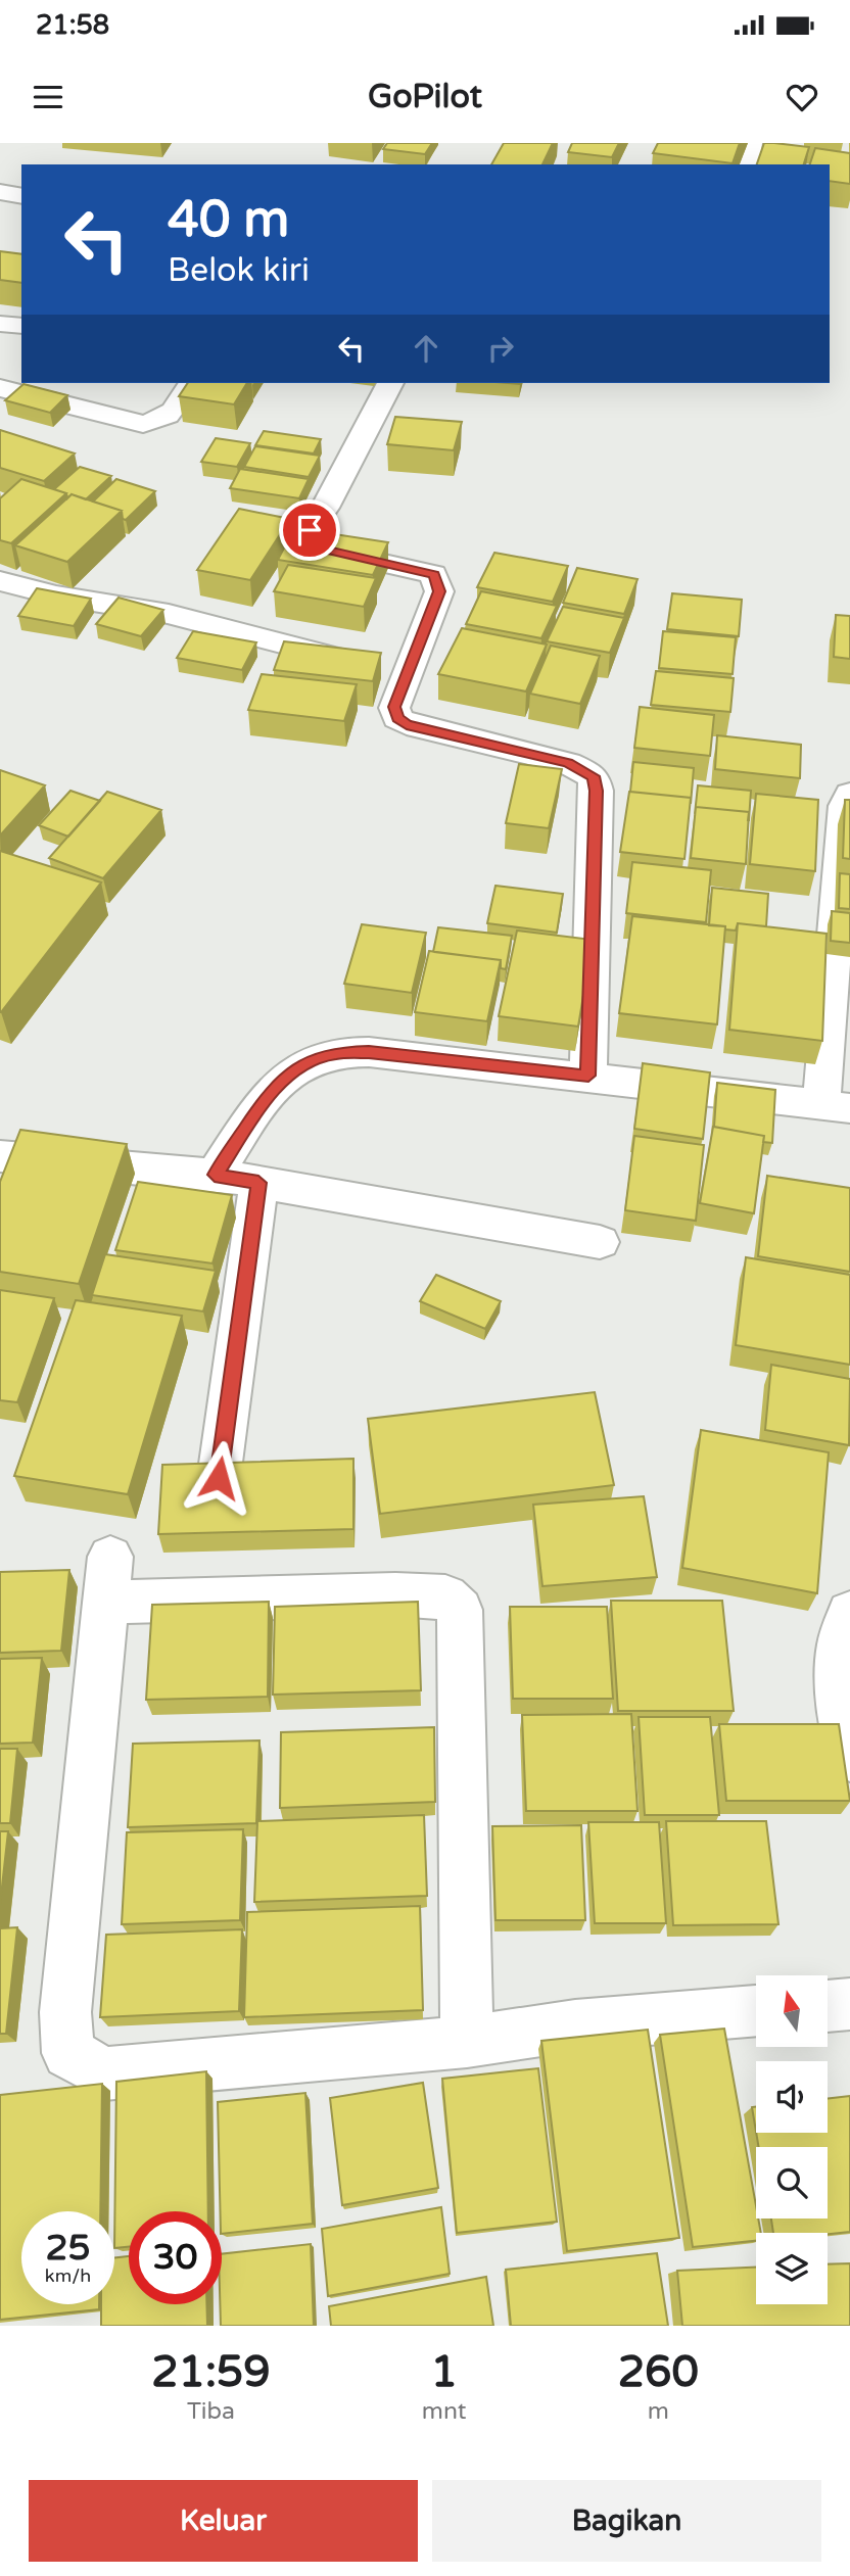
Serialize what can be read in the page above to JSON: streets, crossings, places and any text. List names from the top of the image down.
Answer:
{
  "north": "top",
  "page": {
    "status": "21:58",
    "header": "GoPilot",
    "turn": ["40 m", "Belok kiri"],
    "speed": "25 km/h",
    "limit": "30",
    "eta": [
      "21:59",
      "Tiba",
      "1",
      "mnt",
      "260",
      "m"
    ],
    "buttons": ["Keluar", "Bagikan"]
  }
}
